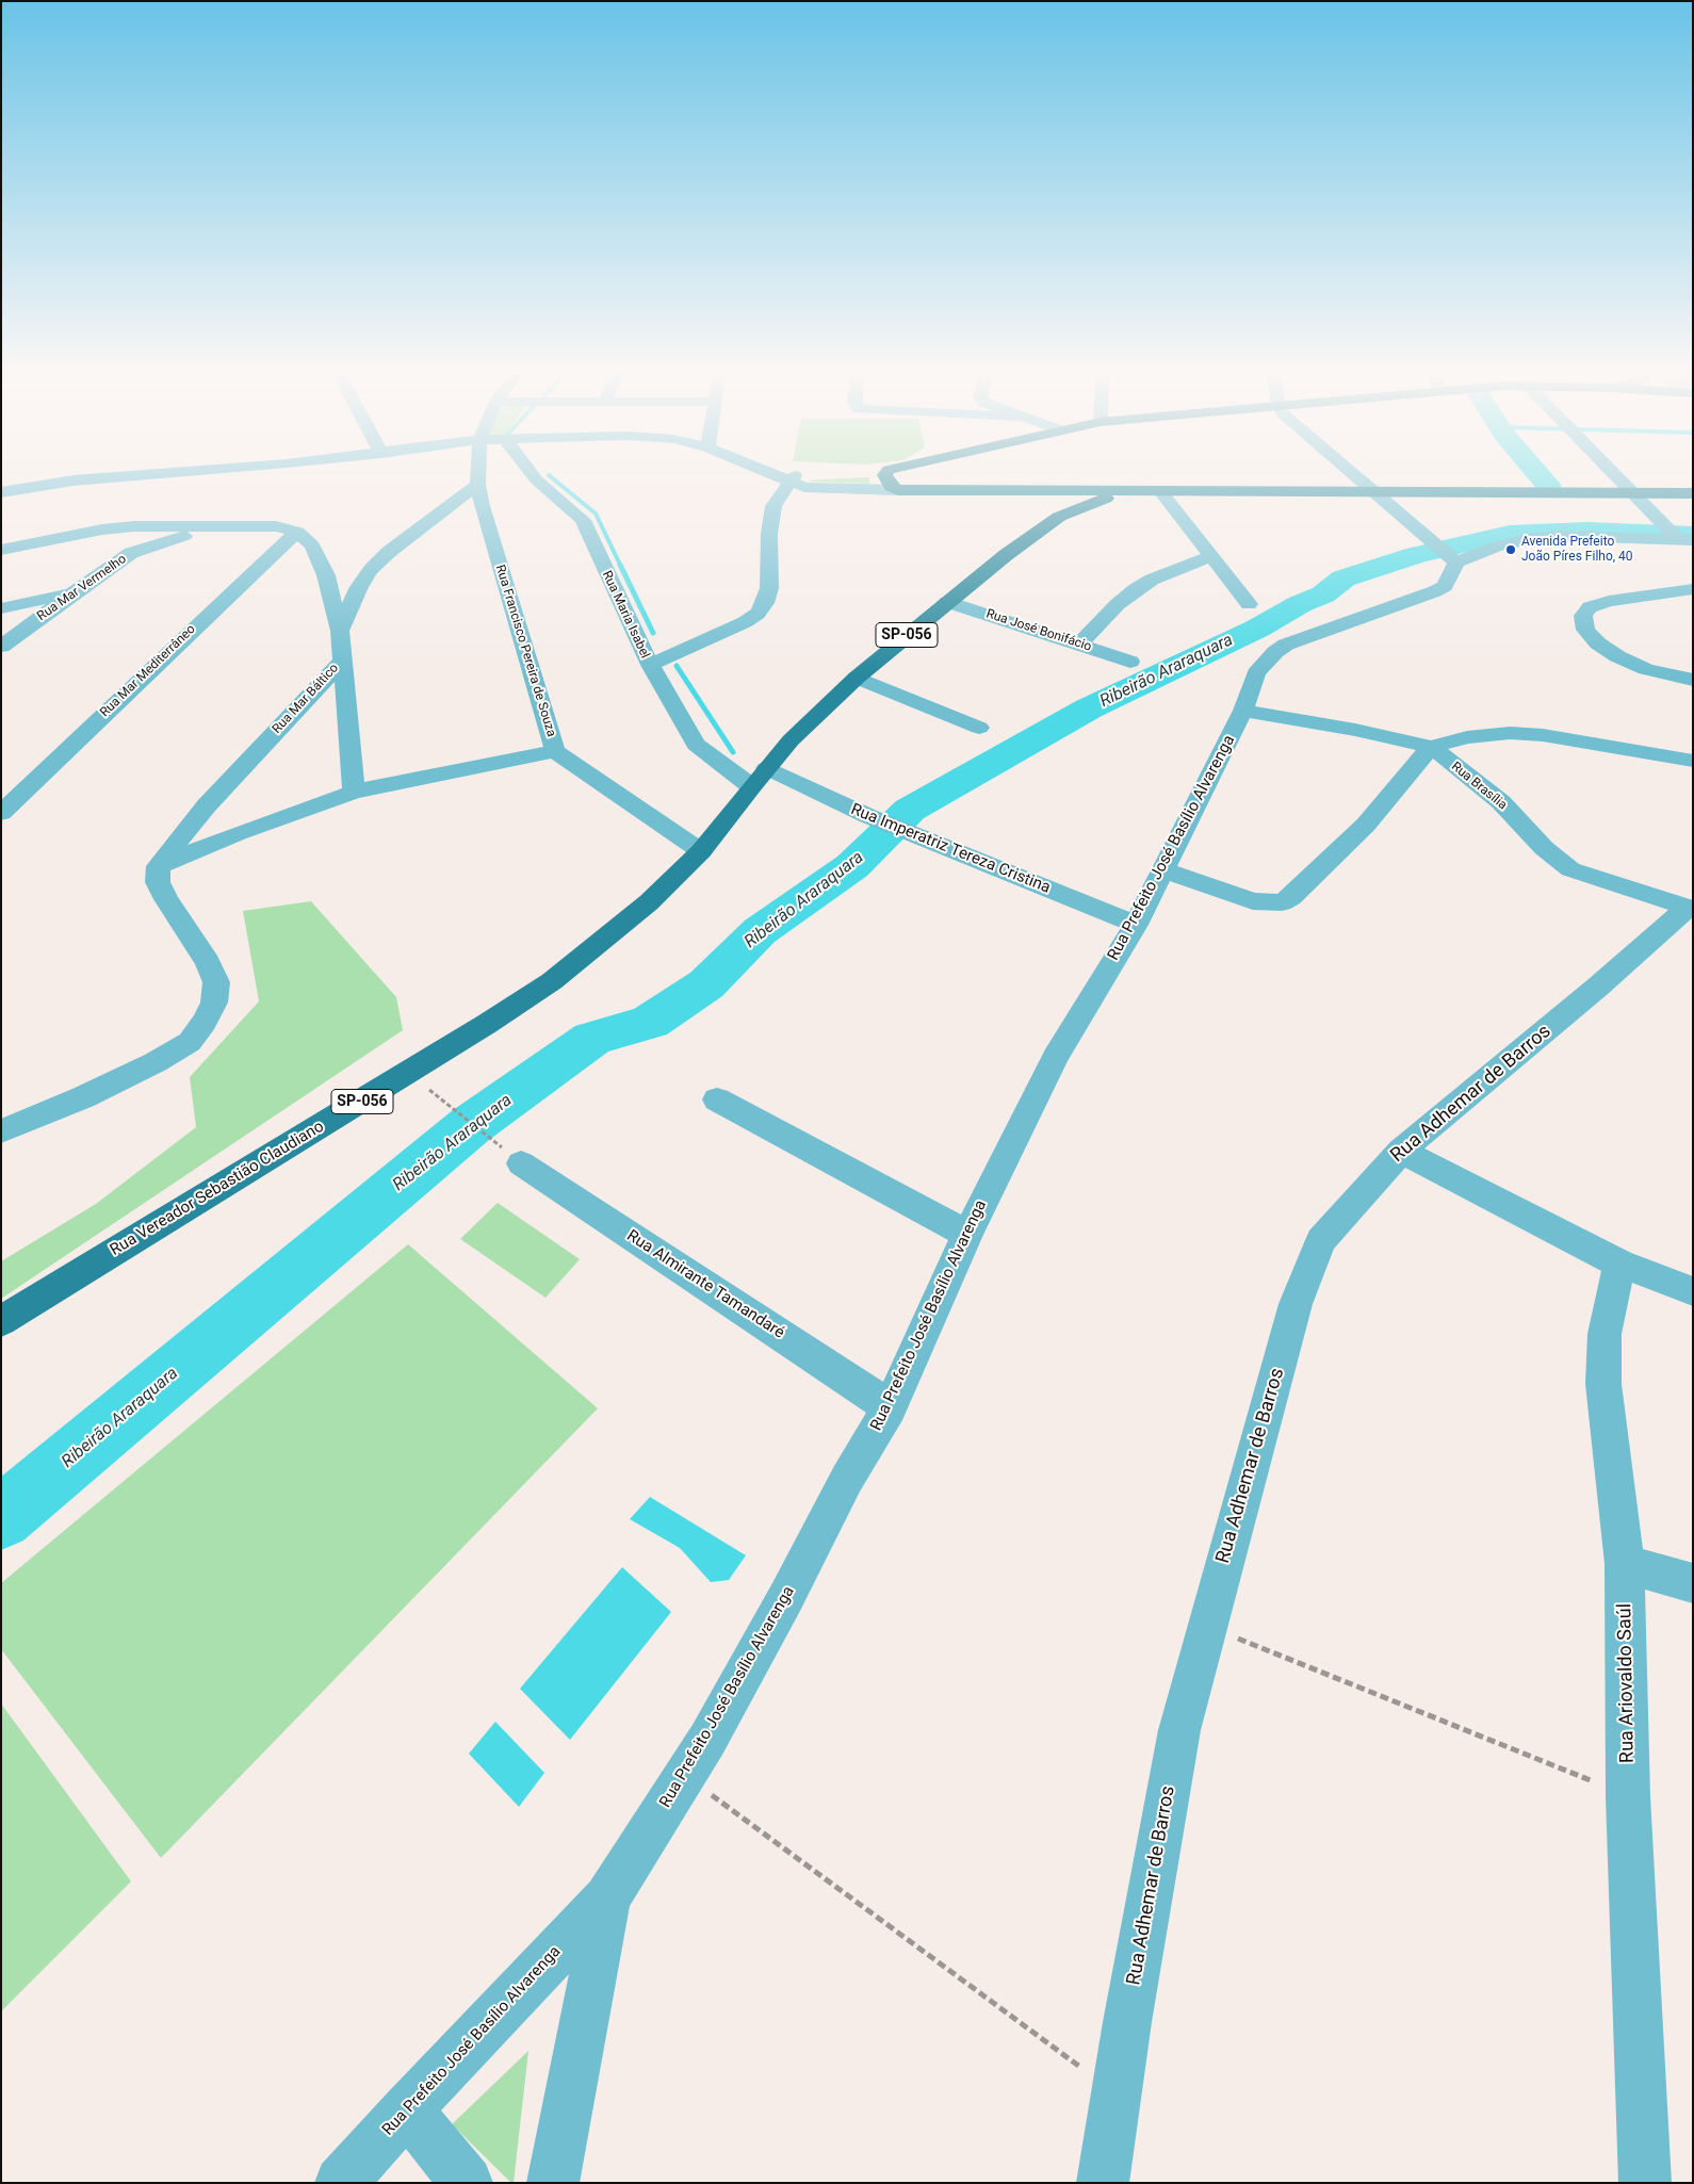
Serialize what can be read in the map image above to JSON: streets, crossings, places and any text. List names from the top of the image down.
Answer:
{
  "streets": {
    "main road": ["SP-056", "Rua Vereador Sebastião Claudiano"],
    "street": [
      "Rua Mar Vermelho",
      "Rua Maria Isabel",
      "Rua José Bonifácio",
      "Rua Francisco Pereira de Souza",
      "Rua Mar Mediterrâneo",
      "Rua Mar Báltico",
      "Rua Brasília",
      "Rua Prefeito José Basílio Alvarenga",
      "Rua Imperatriz Tereza Cristina",
      "Rua Adhemar de Barros",
      "Rua Almirante Tamandaré",
      "Rua Ariovaldo Saúl"
    ]
  },
  "crossings": [
    ["Rua Maria Isabel", "Rua Vereador Sebastião Claudiano"],
    ["Rua José Bonifácio", "Rua Vereador Sebastião Claudiano"],
    ["SP-056", "Rua Vereador Sebastião Claudiano"],
    ["Rua Francisco Pereira de Souza", "Rua Mar Báltico"],
    ["Rua Francisco Pereira de Souza", "Rua Vereador Sebastião Claudiano"],
    ["Rua Brasília", "Rua Prefeito José Basílio Alvarenga"],
    ["Rua Brasília", "Rua Adhemar de Barros"],
    ["Rua Prefeito José Basílio Alvarenga", "Rua Imperatriz Tereza Cristina"],
    ["Rua Prefeito José Basílio Alvarenga", "Rua Almirante Tamandaré"],
    ["Rua Imperatriz Tereza Cristina", "Rua Vereador Sebastião Claudiano"]
  ],
  "water": ["Ribeirão Araraquara"],
  "places": ["Avenida Prefeito João Píres Filho, 40"]
}
